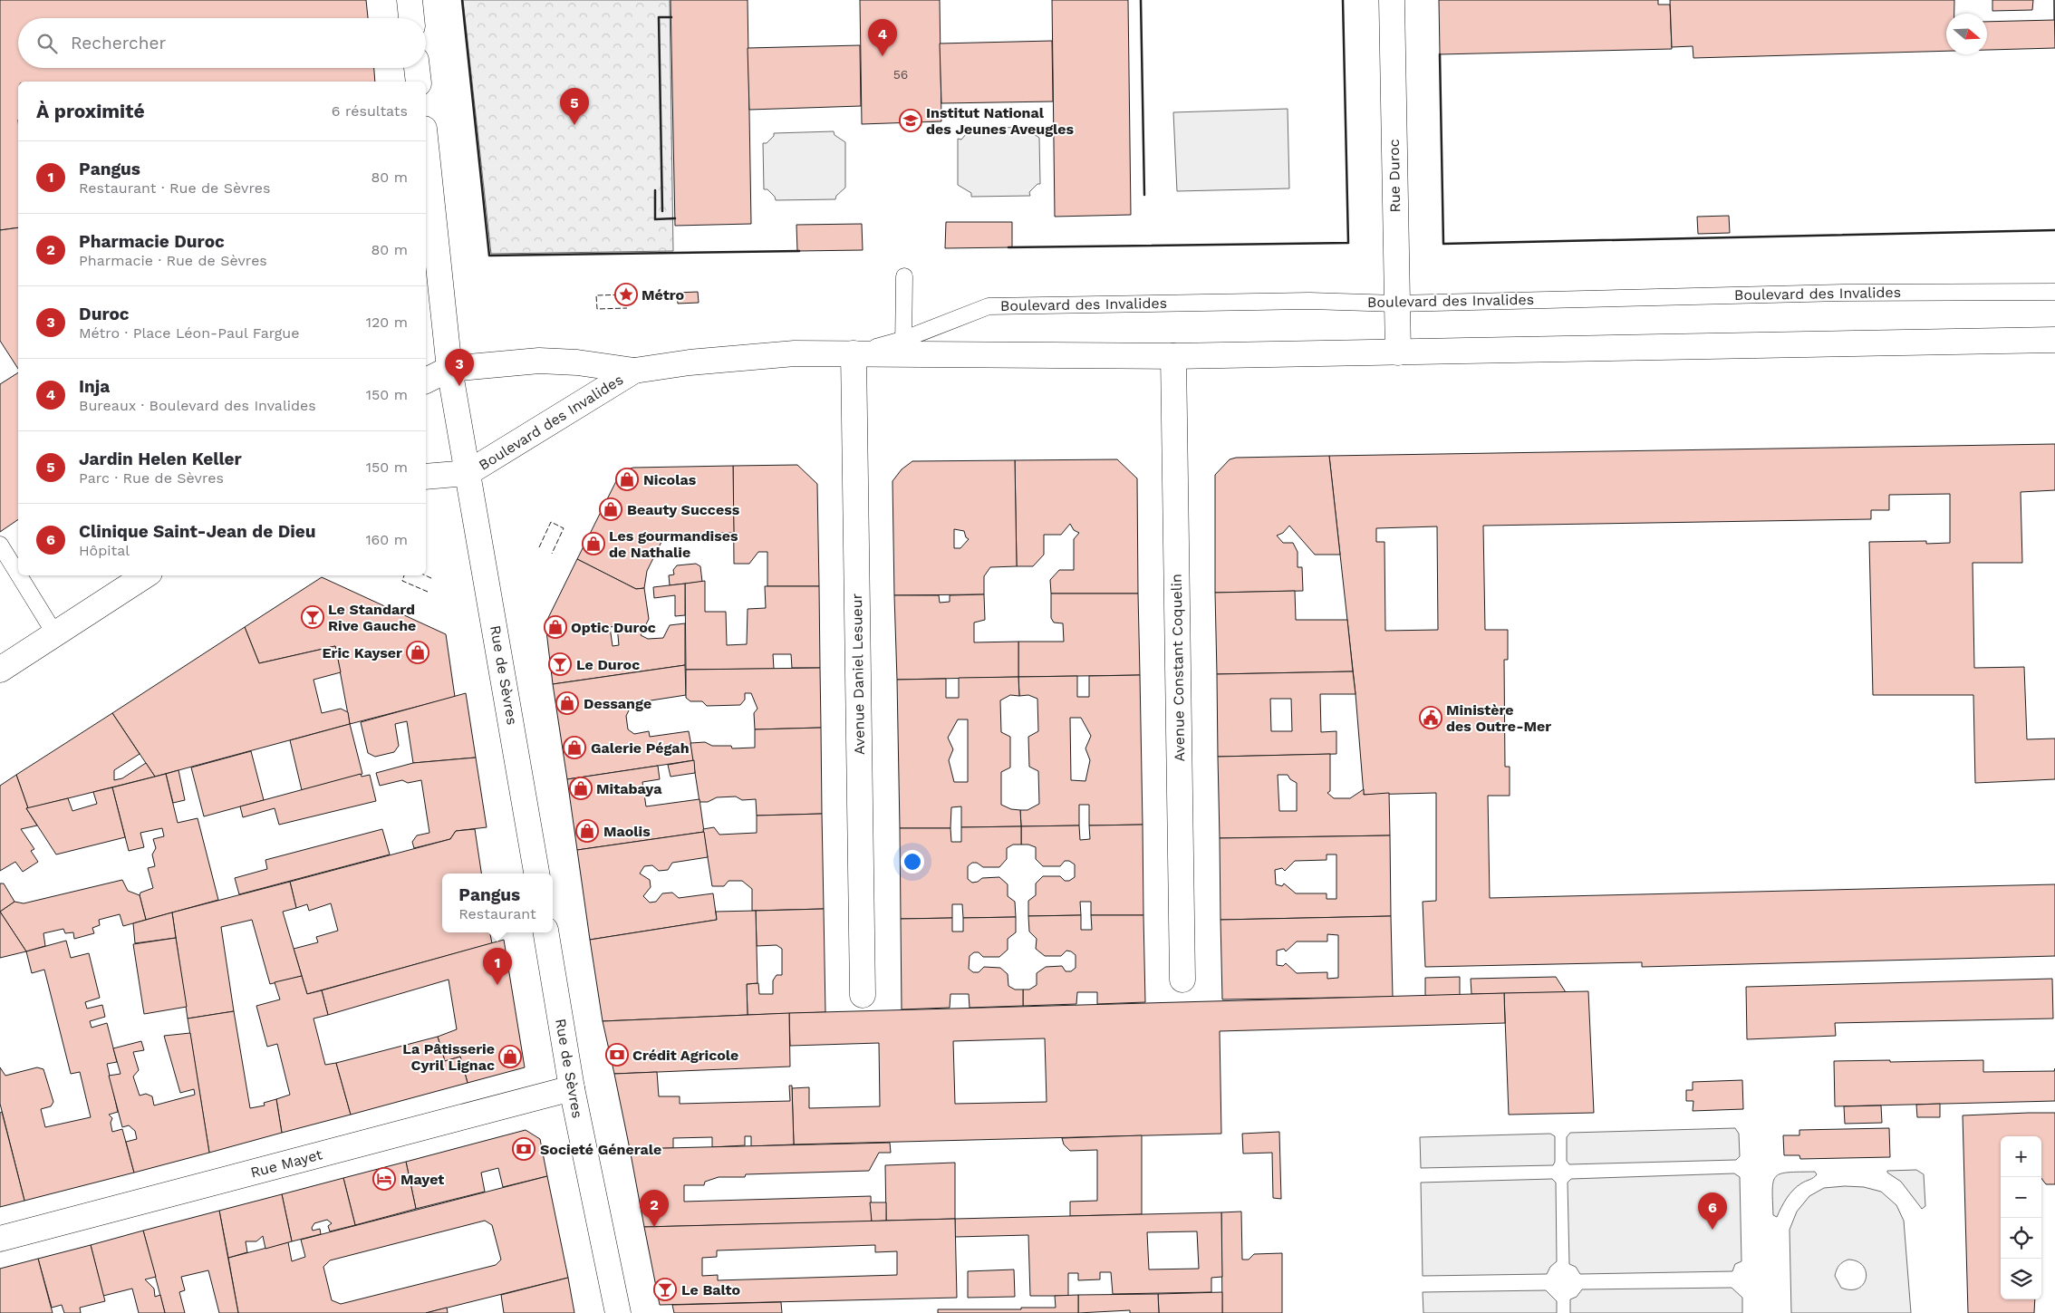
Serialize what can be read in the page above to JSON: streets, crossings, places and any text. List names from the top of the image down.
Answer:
{
  "streets": {
    "main road": [
      "Rue Duroc",
      "Boulevard des Invalides",
      "Avenue Constant Coquelin",
      "Avenue Daniel Lesueur",
      "Rue de Sèvres",
      "Rue Mayet"
    ]
  },
  "crossings": [
    ["Rue Duroc", "Boulevard des Invalides"],
    ["Boulevard des Invalides", "Avenue Constant Coquelin"],
    ["Boulevard des Invalides", "Avenue Daniel Lesueur"],
    ["Boulevard des Invalides", "Rue de Sèvres"],
    ["Rue de Sèvres", "Rue Mayet"]
  ],
  "places": {
    "school or university": ["Institut National des Jeunes Aveugles"],
    "place": ["Métro"],
    "shop": [
      "Nicolas",
      "Beauty Success",
      "Les gourmandises de Nathalie",
      "Optic Duroc",
      "Eric Kayser",
      "Dessange",
      "Galerie Pégah",
      "Mitabaya",
      "Maolis",
      "La Pâtisserie Cyril Lignac"
    ],
    "bar": ["Le Standard Rive Gauche", "Le Duroc", "Le Balto"],
    "public building": ["Ministère des Outre-Mer"],
    "bank": ["Crédit Agricole", "Societé Génerale"],
    "hotel": ["Mayet"]
  },
  "house_numbers": ["56"],
  "north": "right",
  "page": {
    "search": "Rechercher",
    "pins": [
      "4",
      "5",
      "3",
      "1",
      "2",
      "6"
    ],
    "heading": ["À proximité", "6 résultats"],
    "list": [
      {
        "mark": "1",
        "name": "Pangus",
        "note": "Restaurant · Rue de Sèvres",
        "value": "80 m"
      },
      {
        "mark": "2",
        "name": "Pharmacie Duroc",
        "note": "Pharmacie · Rue de Sèvres",
        "value": "80 m"
      },
      {
        "mark": "3",
        "name": "Duroc",
        "note": "Métro · Place Léon-Paul Fargue",
        "value": "120 m"
      },
      {
        "mark": "4",
        "name": "Inja",
        "note": "Bureaux · Boulevard des Invalides",
        "value": "150 m"
      },
      {
        "mark": "5",
        "name": "Jardin Helen Keller",
        "note": "Parc · Rue de Sèvres",
        "value": "150 m"
      },
      {
        "mark": "6",
        "name": "Clinique Saint-Jean de Dieu",
        "note": "Hôpital",
        "value": "160 m"
      }
    ],
    "popup": ["Pangus", "Restaurant"],
    "map_buttons": ["+", "−"]
  }
}
